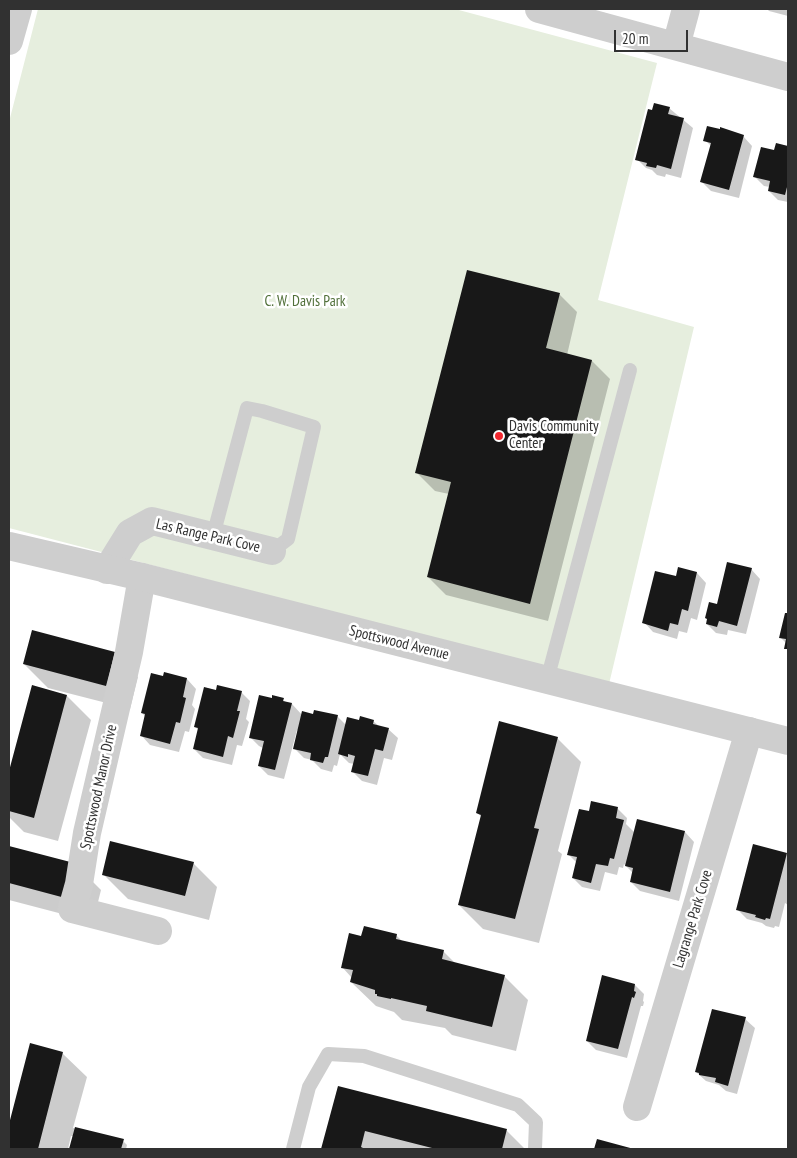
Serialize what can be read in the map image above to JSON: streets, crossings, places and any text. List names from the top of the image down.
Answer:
{
  "streets": {
    "street": [
      "Las Range Park Cove",
      "Spottswood Avenue",
      "Spottswood Manor Drive",
      "Lagrange Park Cove"
    ]
  },
  "crossings": [
    ["Las Range Park Cove", "Spottswood Avenue"],
    ["Spottswood Avenue", "Spottswood Manor Drive"],
    ["Spottswood Avenue", "Lagrange Park Cove"]
  ],
  "parks": ["C. W. Davis Park"],
  "places": ["Davis Community Center"],
  "scale_bar": "20 m"
}
